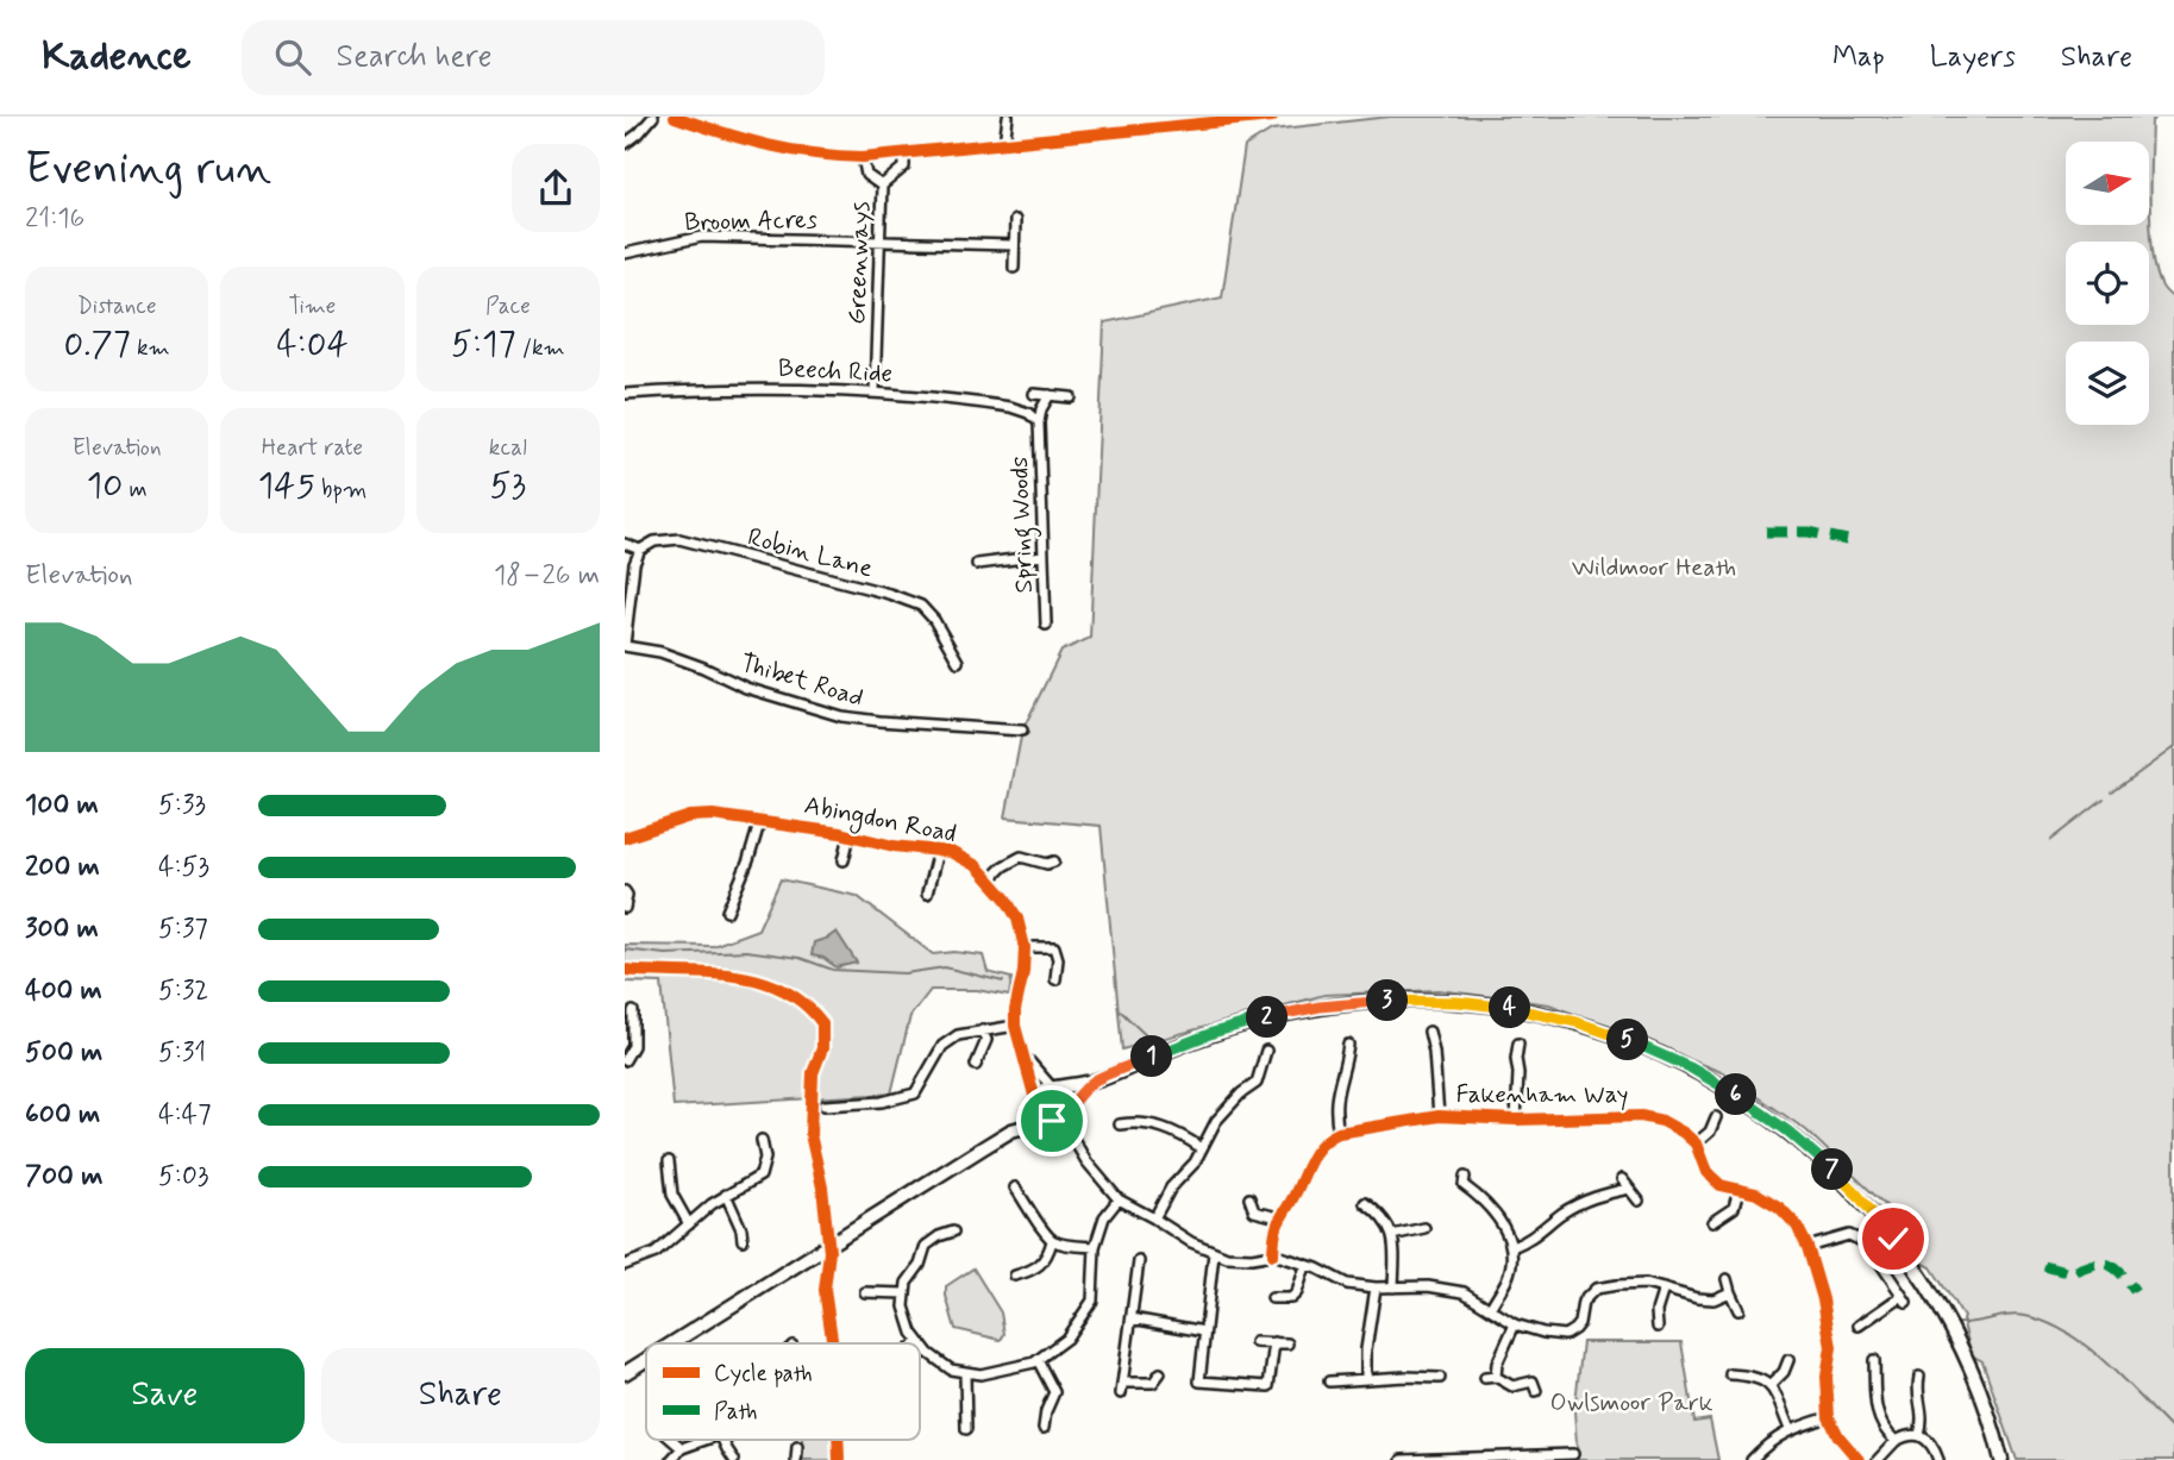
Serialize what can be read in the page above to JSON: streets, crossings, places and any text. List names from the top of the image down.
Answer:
{
  "streets": {
    "street": [
      "Broom Acres",
      "Greenways",
      "Beech Ride",
      "Spring Woods",
      "Robin Lane",
      "Thibet Road",
      "Abingdon Road",
      "Fakenham Way"
    ]
  },
  "crossings": [
    ["Broom Acres", "Greenways"],
    ["Greenways", "Beech Ride"],
    ["Beech Ride", "Spring Woods"]
  ],
  "parks": ["Wildmoor Heath", "Owlsmoor Park"],
  "legend": ["Cycle path", "Path"],
  "north": "right",
  "page": {
    "header": "Kadence",
    "search": "Search here",
    "nav": ["Map", "Layers", "Share"],
    "heading": ["Evening run", "21:16"],
    "stats": [
      ["Distance", "0.77 km"],
      ["Time", "4:04"],
      ["Pace", "5:17 /km"],
      ["Elevation", "10 m"],
      ["Heart rate", "145 bpm"],
      ["kcal", "53"]
    ],
    "chart": ["Elevation", "18–26 m"],
    "list": [
      {
        "name": "100 m",
        "note": "5:33"
      },
      {
        "name": "200 m",
        "note": "4:53"
      },
      {
        "name": "300 m",
        "note": "5:37"
      },
      {
        "name": "400 m",
        "note": "5:32"
      },
      {
        "name": "500 m",
        "note": "5:31"
      },
      {
        "name": "600 m",
        "note": "4:47"
      },
      {
        "name": "700 m",
        "note": "5:03"
      }
    ],
    "pins": [
      "3",
      "4",
      "2",
      "5",
      "1",
      "6",
      "7"
    ],
    "buttons": ["Save", "Share"]
  }
}
